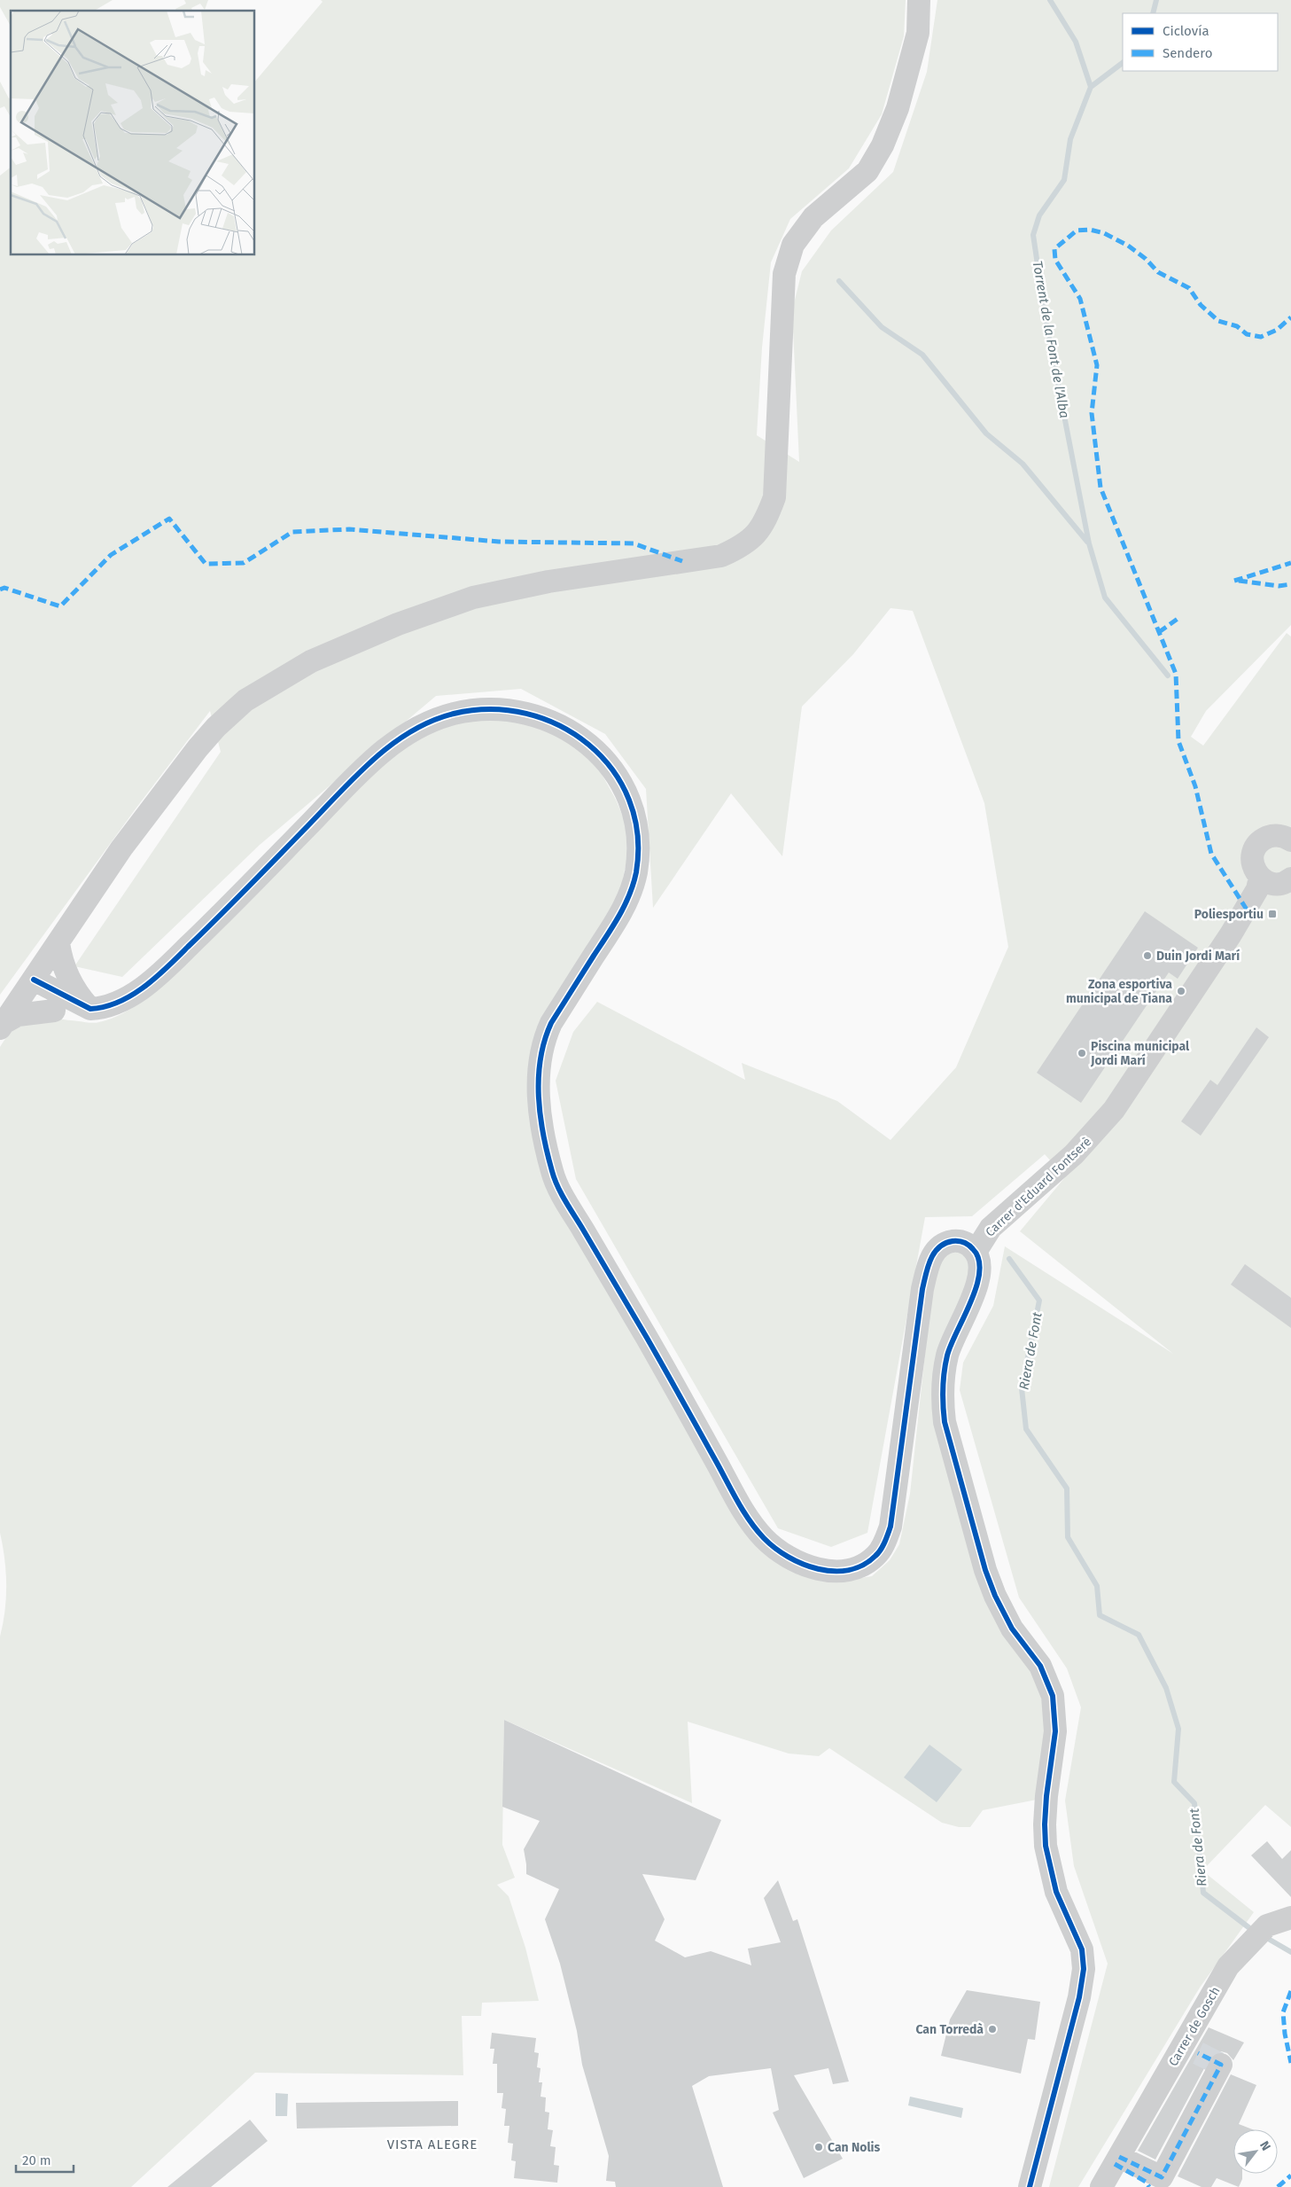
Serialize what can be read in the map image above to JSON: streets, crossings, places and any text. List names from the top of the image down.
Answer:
{
  "streets": {
    "street": ["Carrer d'Eduard Fontserè", "Carrer de Gosch"]
  },
  "districts": ["VISTA ALEGRE"],
  "water": ["Torrent de la Font de l'Alba", "Riera de Font"],
  "places": {
    "transit": ["Poliesportiu"],
    "other": [
      "Duin Jordi Marí",
      "Zona esportiva municipal de Tiana",
      "Piscina municipal Jordi Marí",
      "Can Torredà",
      "Can Nolis"
    ]
  },
  "legend": ["Ciclovía", "Sendero"],
  "scale_bar": "20 m",
  "north": "top right"
}
